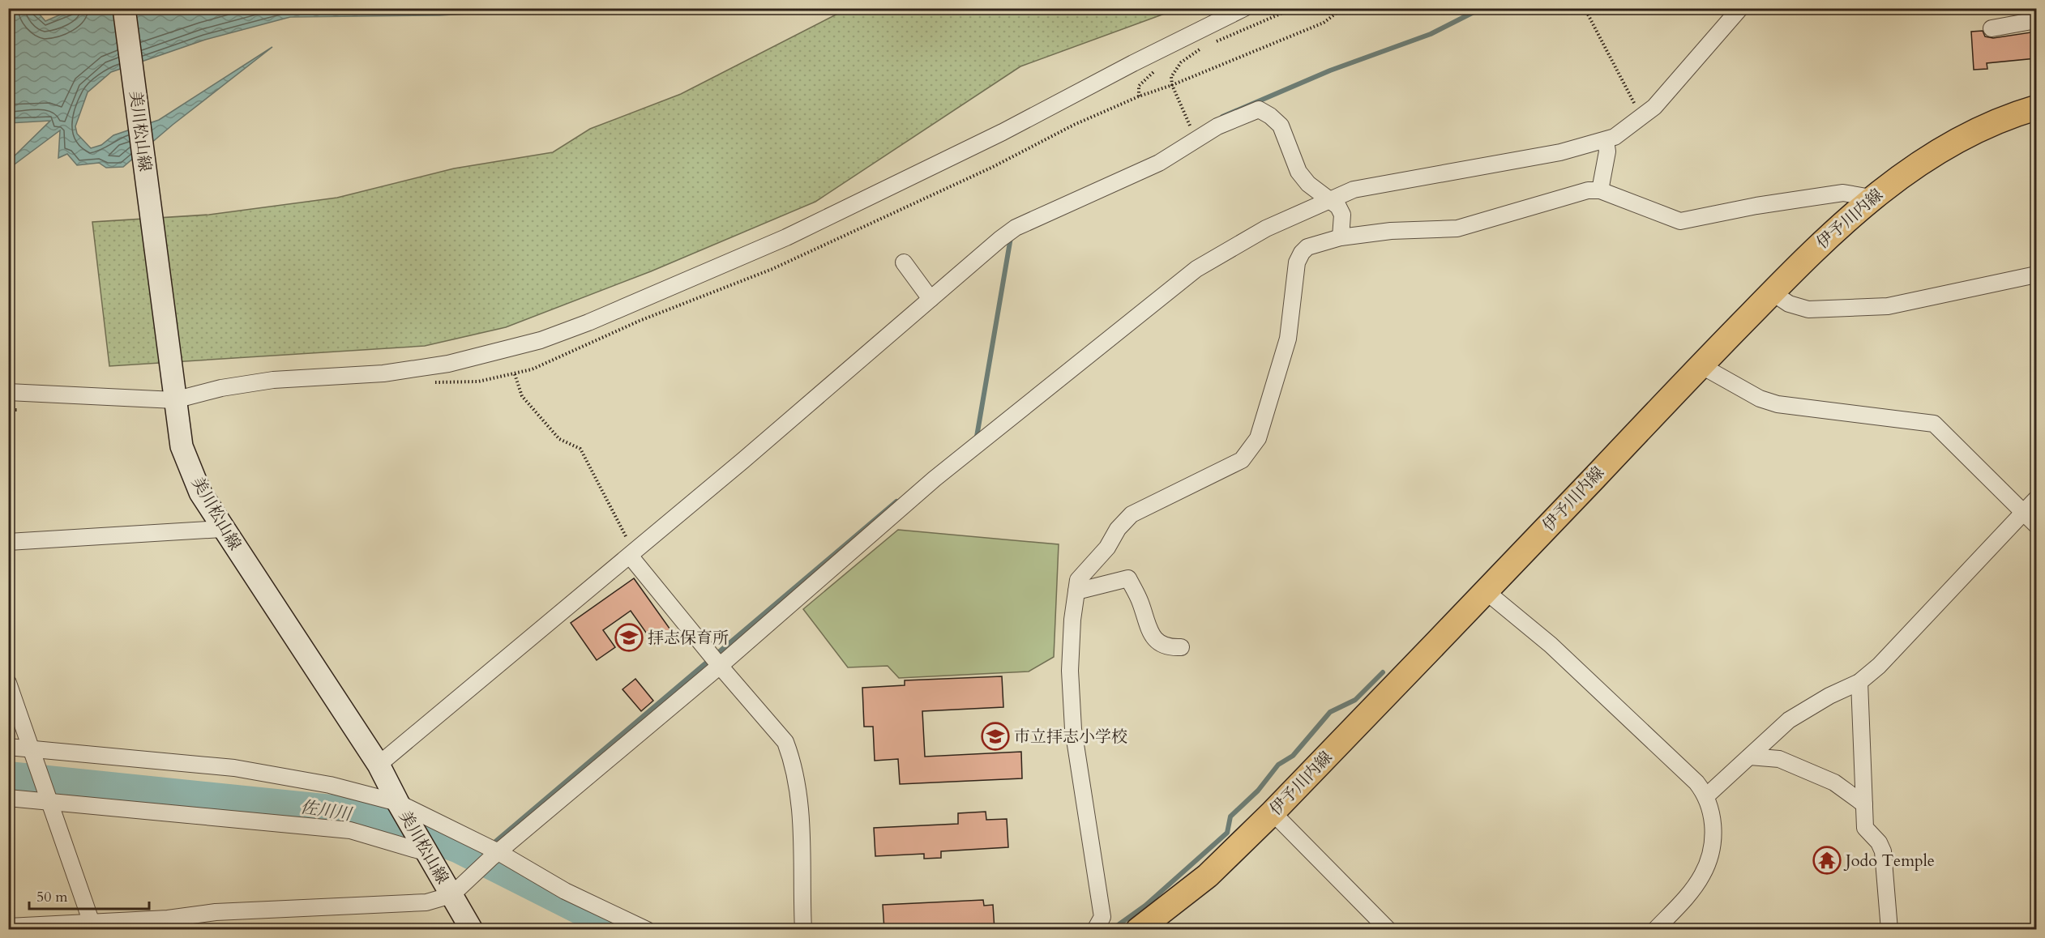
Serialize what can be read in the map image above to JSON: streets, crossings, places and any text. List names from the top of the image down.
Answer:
{
  "streets": {
    "main road": ["美川松山線", "伊予川内線"]
  },
  "water": ["佐川川"],
  "places": {
    "school or university": ["拝志保育所", "市立拝志小学校"],
    "temple": ["Jodo Temple"]
  },
  "scale_bar": "50 m"
}
